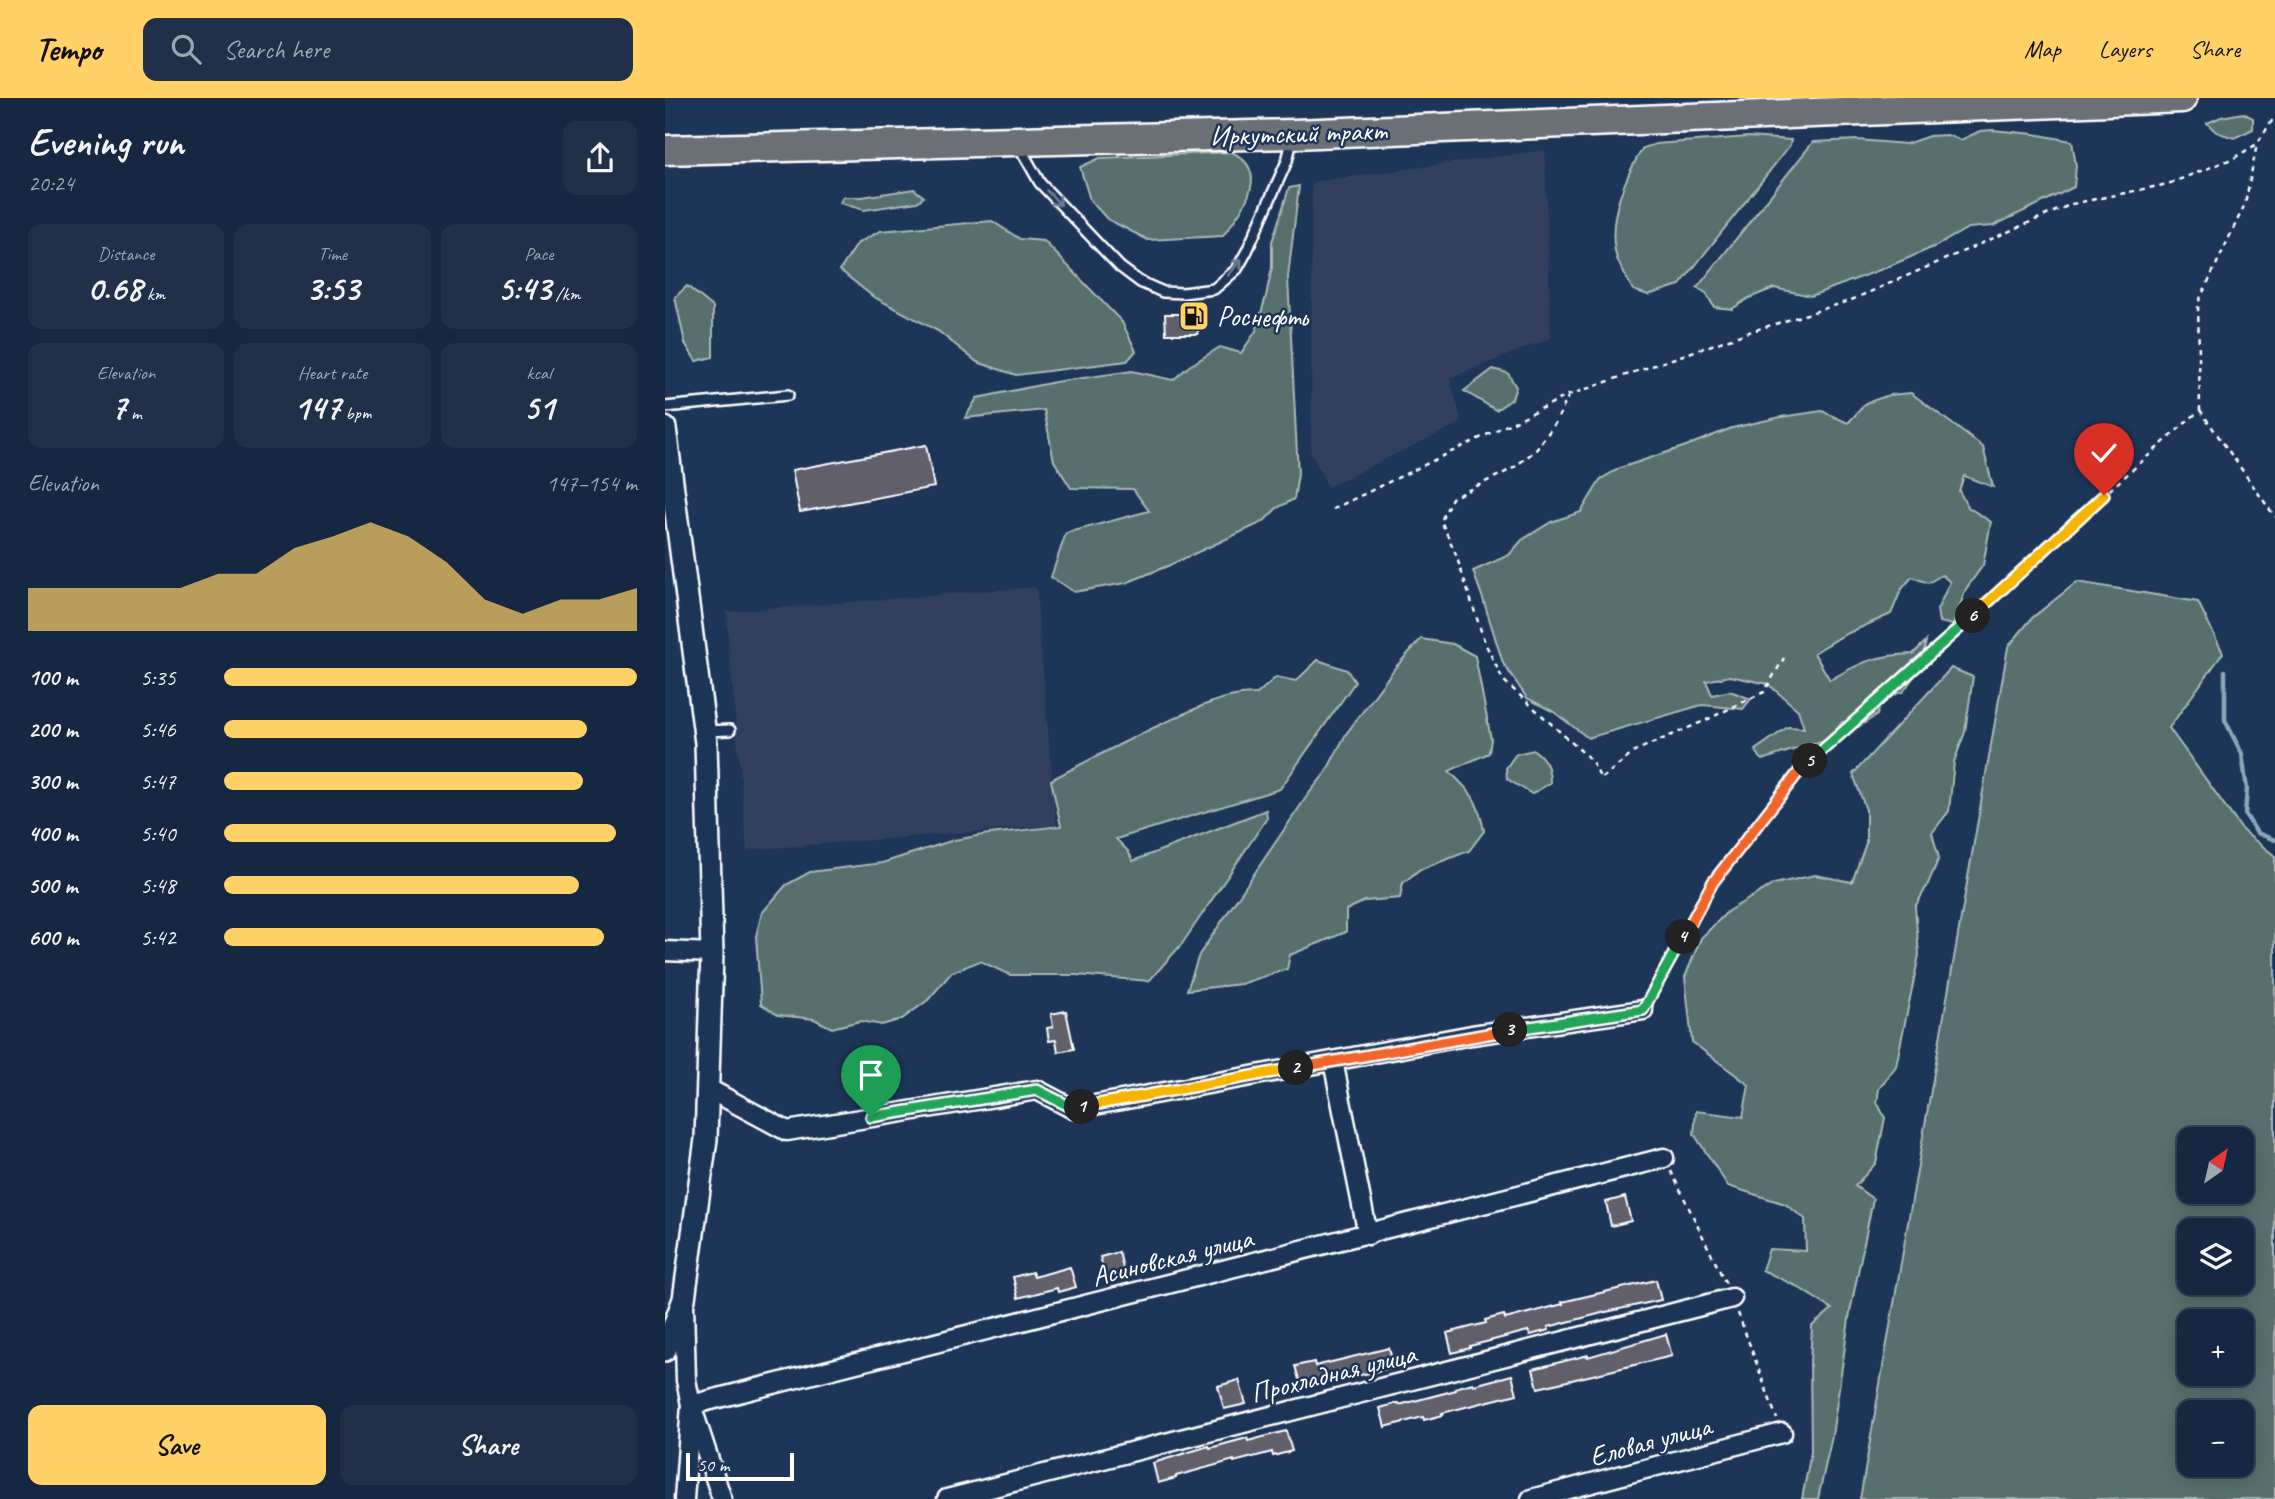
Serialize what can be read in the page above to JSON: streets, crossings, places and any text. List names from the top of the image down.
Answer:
{
  "streets": {
    "main road": ["Иркутский тракт"],
    "street": ["Асиновская улица", "Прохладная улица", "Еловая улица"]
  },
  "places": {
    "fuel station": ["Роснефть"]
  },
  "scale_bar": "50 m",
  "north": "top right",
  "page": {
    "header": "Tempo",
    "search": "Search here",
    "nav": ["Map", "Layers", "Share"],
    "heading": ["Evening run", "20:24"],
    "stats": [
      ["Distance", "0.68 km"],
      ["Time", "3:53"],
      ["Pace", "5:43 /km"],
      ["Elevation", "7 m"],
      ["Heart rate", "147 bpm"],
      ["kcal", "51"]
    ],
    "chart": ["Elevation", "147–154 m"],
    "pins": [
      "6",
      "5",
      "4",
      "3",
      "2",
      "1"
    ],
    "list": [
      {
        "name": "100 m",
        "note": "5:35"
      },
      {
        "name": "200 m",
        "note": "5:46"
      },
      {
        "name": "300 m",
        "note": "5:47"
      },
      {
        "name": "400 m",
        "note": "5:40"
      },
      {
        "name": "500 m",
        "note": "5:48"
      },
      {
        "name": "600 m",
        "note": "5:42"
      }
    ],
    "map_buttons": ["+", "−"],
    "buttons": ["Save", "Share"],
    "scale": "50 m"
  }
}
